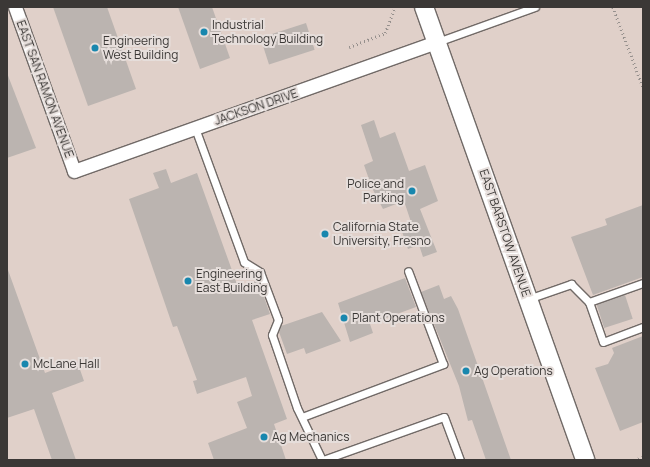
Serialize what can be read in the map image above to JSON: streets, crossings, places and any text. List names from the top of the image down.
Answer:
{
  "streets": {
    "street": ["EAST SAN RAMON AVENUE", "JACKSON DRIVE", "EAST BARSTOW AVENUE"]
  },
  "crossings": [
    ["EAST SAN RAMON AVENUE", "JACKSON DRIVE"],
    ["JACKSON DRIVE", "EAST BARSTOW AVENUE"]
  ],
  "places": [
    "Industrial Technology Building",
    "Engineering West Building",
    "Police and Parking",
    "California State University, Fresno",
    "Engineering East Building",
    "Plant Operations",
    "McLane Hall",
    "Ag Operations",
    "Ag Mechanics"
  ]
}
